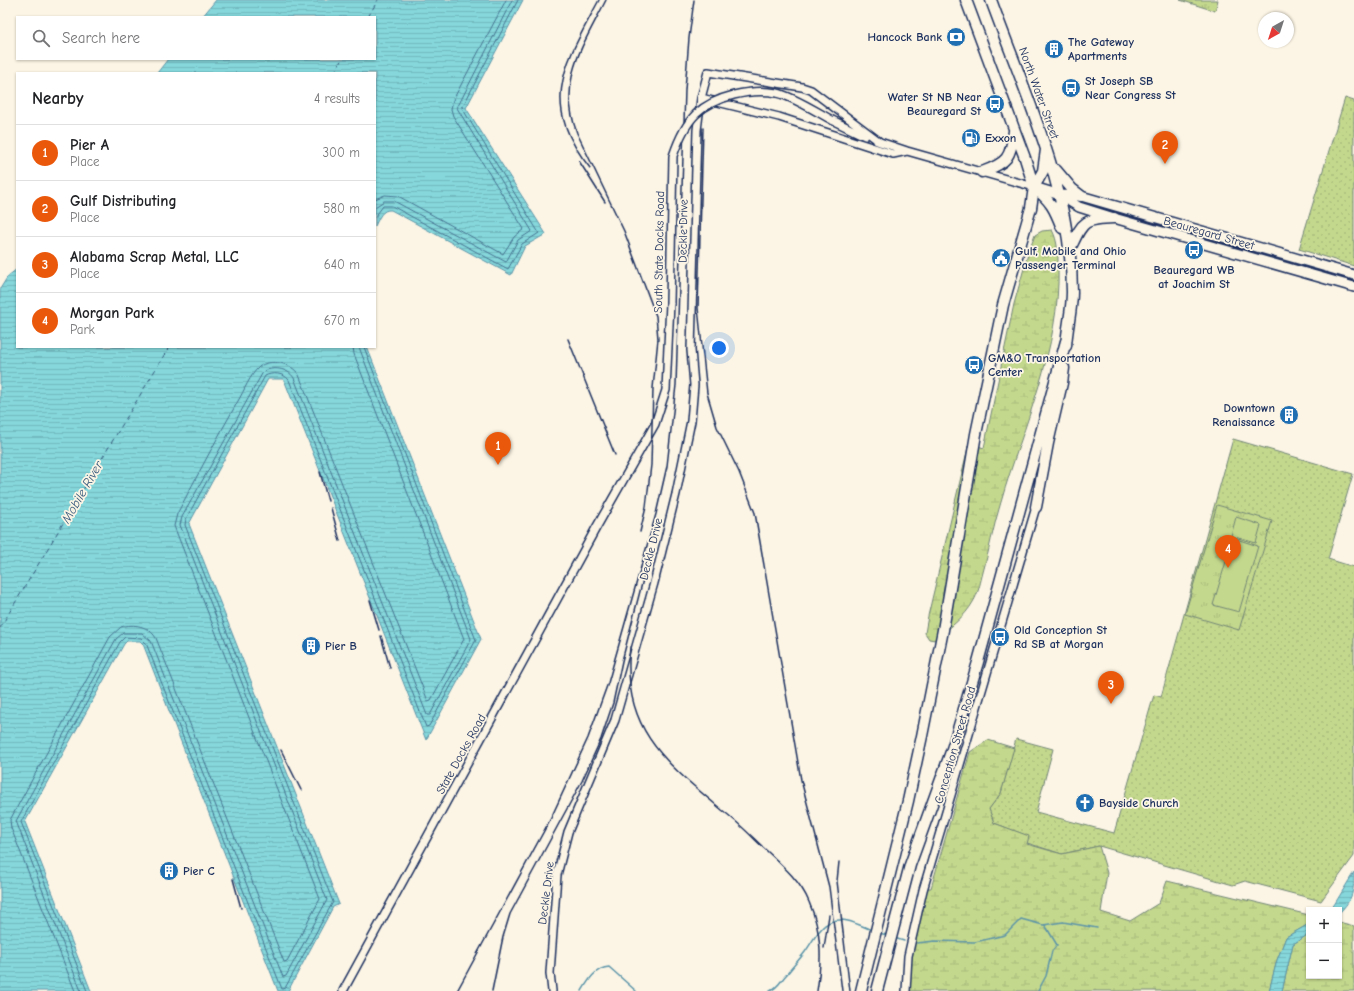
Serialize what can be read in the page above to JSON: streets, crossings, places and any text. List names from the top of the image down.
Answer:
{
  "streets": {
    "highway": ["North Water Street"],
    "main road": ["Beauregard Street"],
    "street": [
      "Deckle Drive",
      "South State Docks Road",
      "Conception Street Road",
      "State Docks Road"
    ]
  },
  "crossings": [
    ["North Water Street", "Beauregard Street"],
    ["Deckle Drive", "Beauregard Street"],
    ["Beauregard Street", "South State Docks Road"],
    ["South State Docks Road", "State Docks Road"]
  ],
  "water": ["Mobile River"],
  "places": {
    "bank": ["Hancock Bank"],
    "building": [
      "The Gateway Apartments",
      "Downtown Renaissance",
      "Pier B",
      "Pier C"
    ],
    "bus stop": [
      "St Joseph SB Near Congress St",
      "Water St NB Near Beauregard St",
      "Beauregard WB at Joachim St",
      "GM&O Transportation Center",
      "Old Conception St Rd SB at Morgan"
    ],
    "fuel station": ["Exxon"],
    "public building": ["Gulf, Mobile and Ohio Passenger Terminal"],
    "church": ["Bayside Church"]
  },
  "north": "bottom left",
  "page": {
    "search": "Search here",
    "heading": ["Nearby", "4 results"],
    "list": [
      {
        "mark": "1",
        "name": "Pier A",
        "note": "Place",
        "value": "300 m"
      },
      {
        "mark": "2",
        "name": "Gulf Distributing",
        "note": "Place",
        "value": "580 m"
      },
      {
        "mark": "3",
        "name": "Alabama Scrap Metal, LLC",
        "note": "Place",
        "value": "640 m"
      },
      {
        "mark": "4",
        "name": "Morgan Park",
        "note": "Park",
        "value": "670 m"
      }
    ],
    "pins": [
      "2",
      "1",
      "4",
      "3"
    ],
    "map_buttons": ["+", "−"]
  }
}
